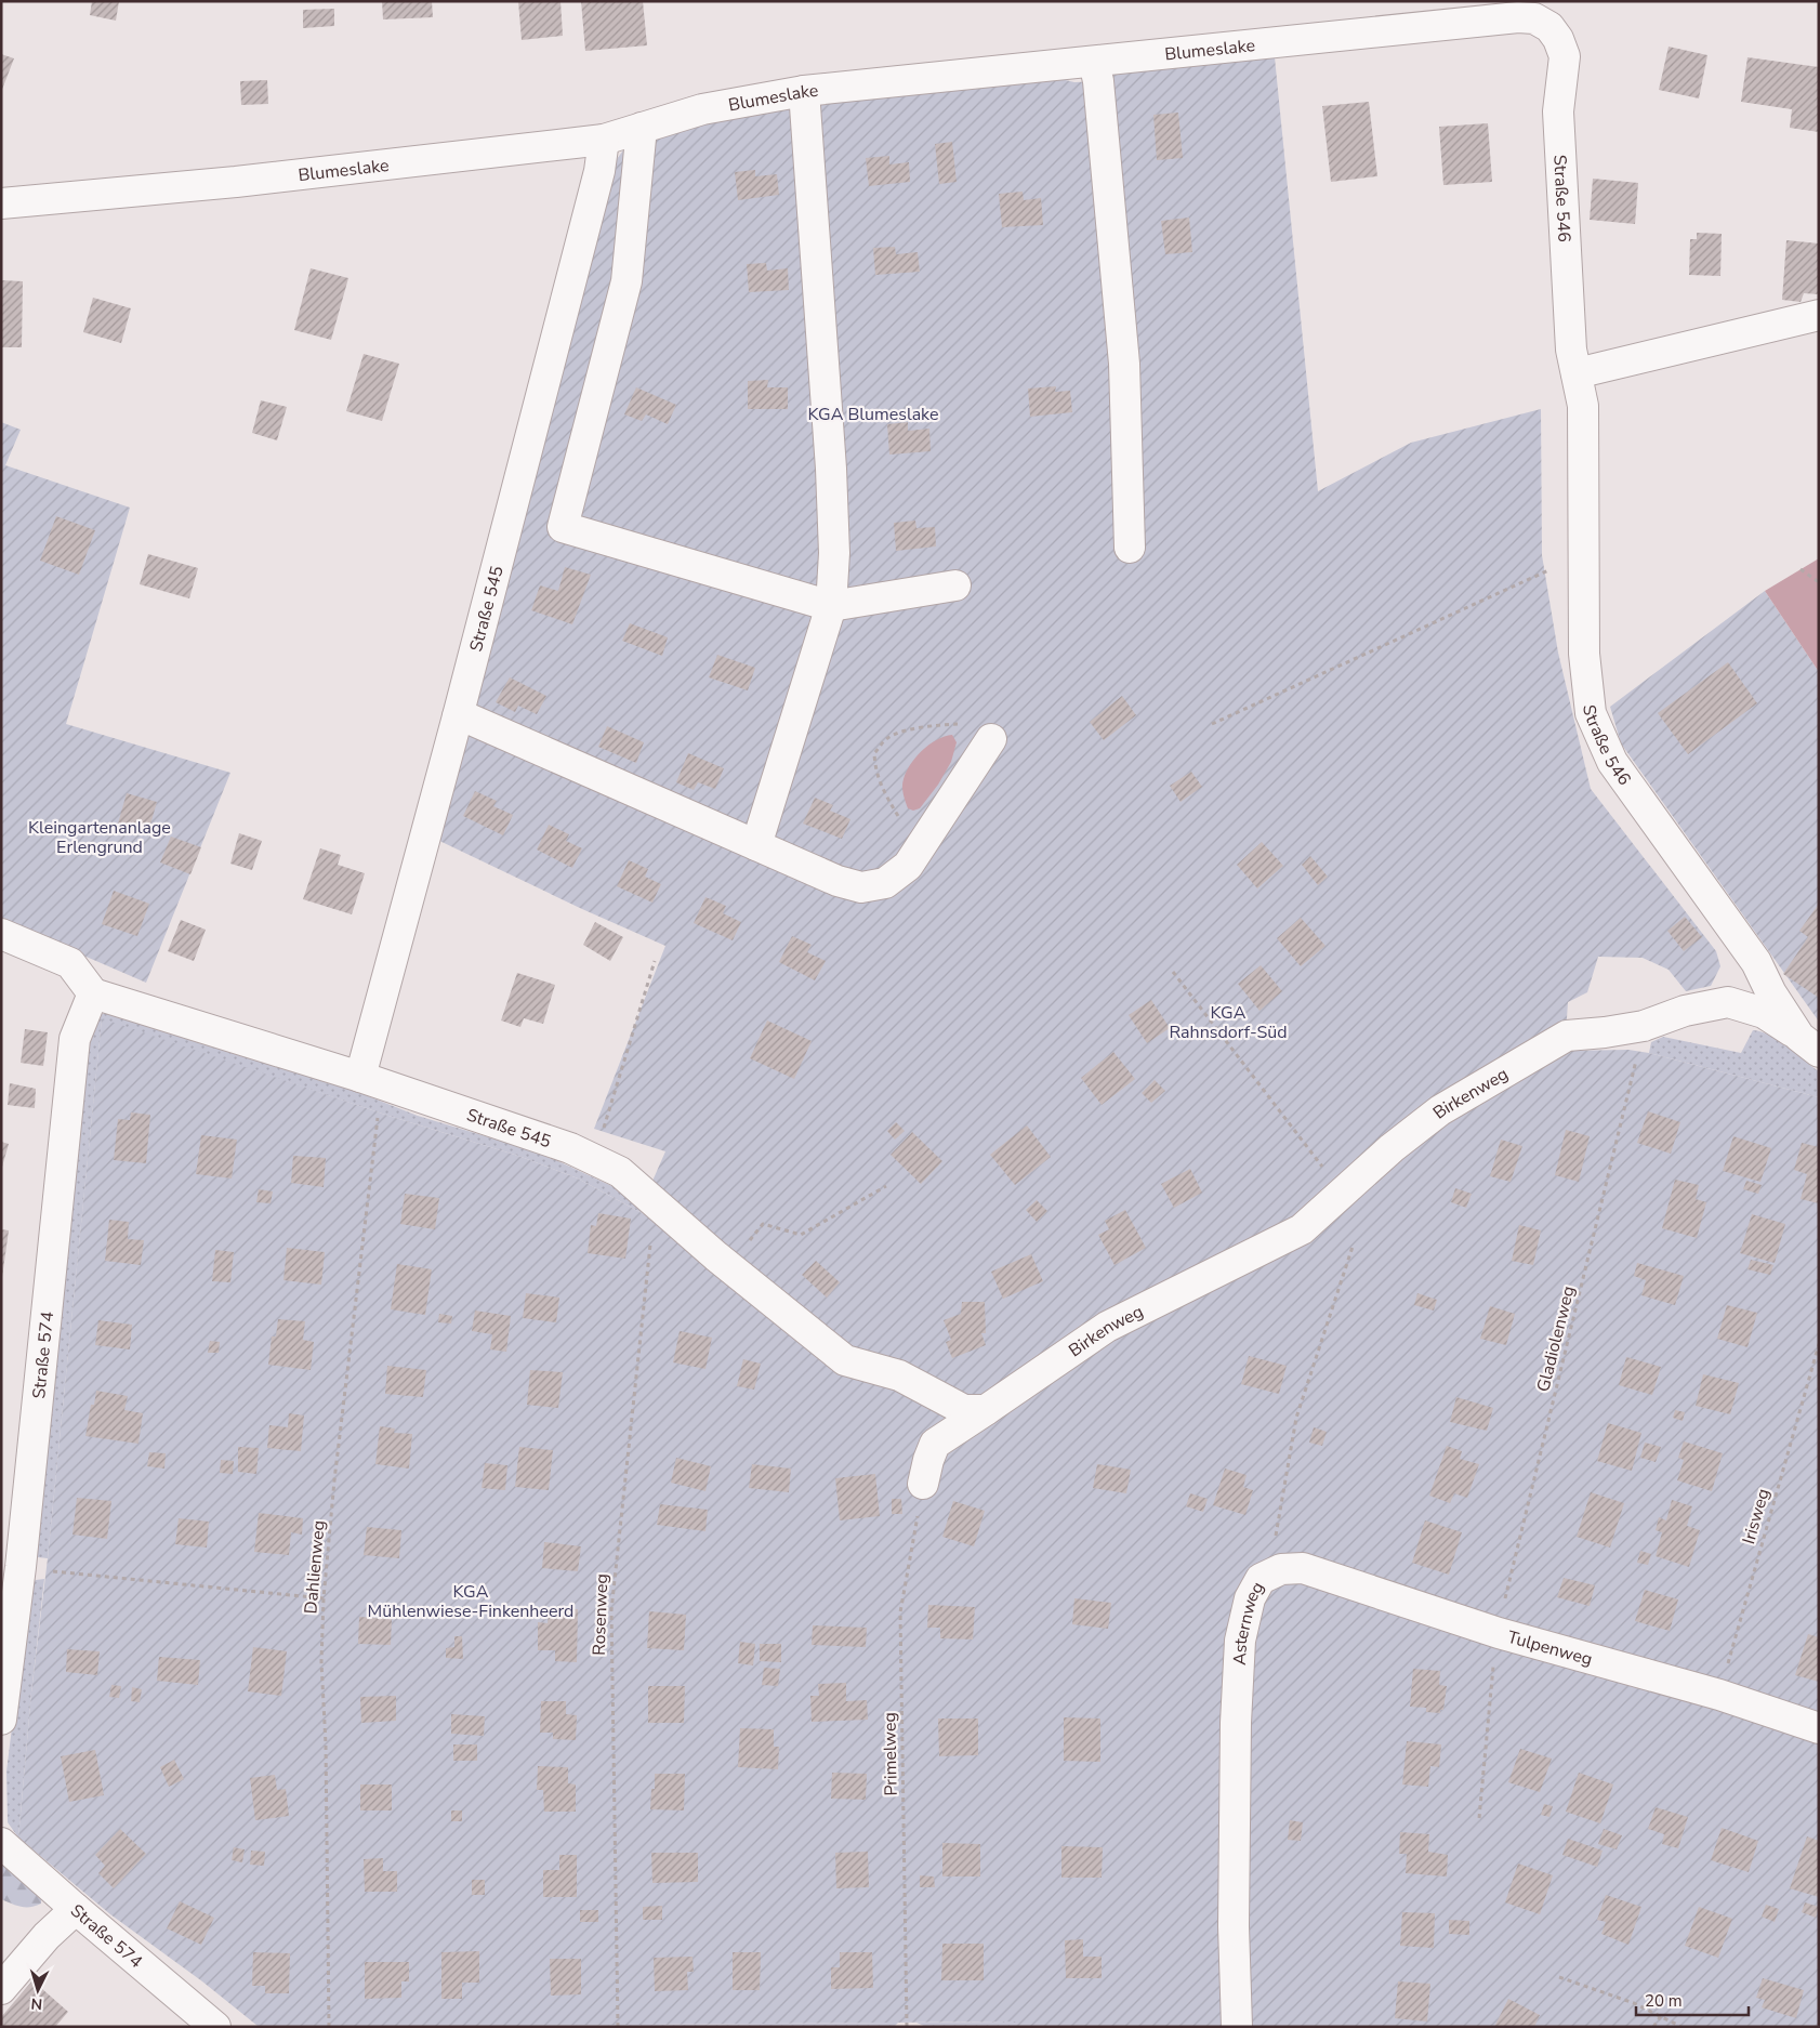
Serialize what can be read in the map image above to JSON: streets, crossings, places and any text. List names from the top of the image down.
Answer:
{
  "streets": {
    "street": [
      "Blumeslake",
      "Straße 546",
      "Straße 545",
      "Birkenweg",
      "Straße 574",
      "Asternweg",
      "Tulpenweg"
    ],
    "path": [
      "Gladiolenweg",
      "Irisweg",
      "Dahlienweg",
      "Rosenweg",
      "Primelweg"
    ]
  },
  "crossings": [
    ["Blumeslake", "Straße 546"],
    ["Blumeslake", "Straße 545"],
    ["Straße 545", "Straße 574"],
    ["Straße 545", "Rosenweg"],
    ["Birkenweg", "Primelweg"],
    ["Gladiolenweg", "Tulpenweg"],
    ["Irisweg", "Tulpenweg"],
    ["Asternweg", "Tulpenweg"]
  ],
  "parks": [
    "KGA Blumeslake",
    "Kleingartenanlage Erlengrund",
    "KGA Rahnsdorf-Süd",
    "KGA Mühlenwiese-Finkenheerd"
  ],
  "scale_bar": "20 m",
  "north": "bottom"
}
